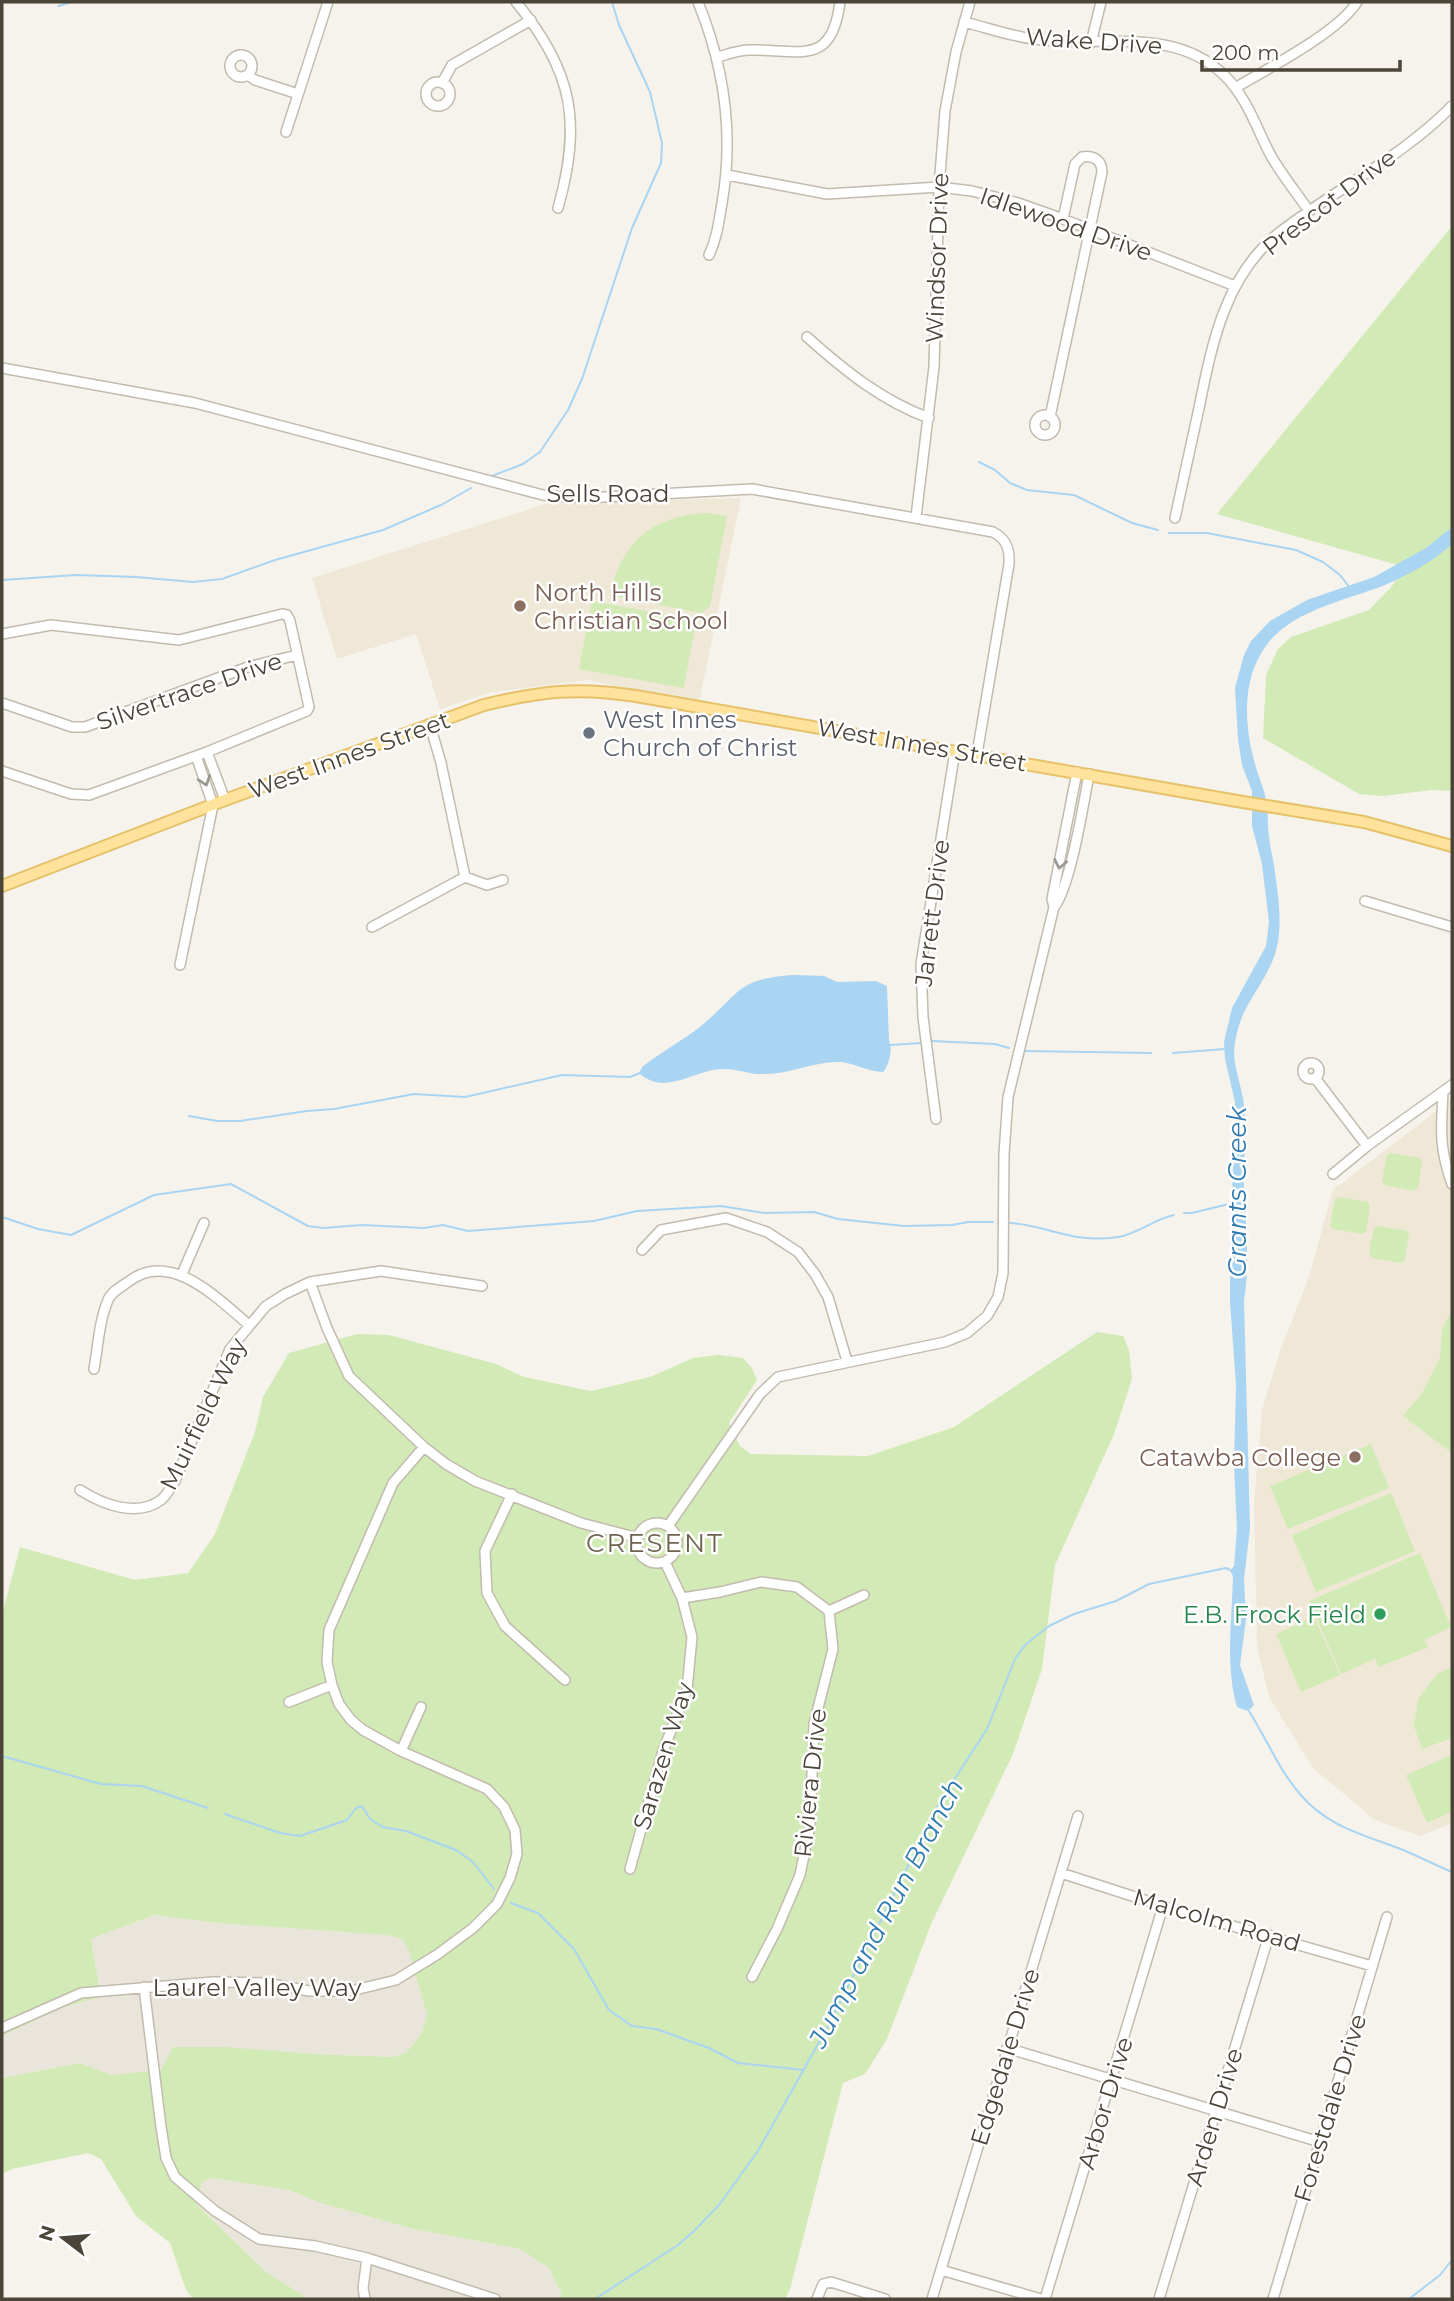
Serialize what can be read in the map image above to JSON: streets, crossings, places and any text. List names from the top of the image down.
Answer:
{
  "streets": {
    "main road": ["West Innes Street"],
    "street": [
      "Wake Drive",
      "Prescot Drive",
      "Idlewood Drive",
      "Windsor Drive",
      "Sells Road",
      "Silvertrace Drive",
      "Jarrett Drive",
      "Muirfield Way",
      "Sarazen Way",
      "Riviera Drive",
      "Malcolm Road",
      "Laurel Valley Way",
      "Edgedale Drive",
      "Arbor Drive",
      "Forestdale Drive",
      "Arden Drive"
    ]
  },
  "crossings": [
    ["Wake Drive", "Prescot Drive"],
    ["Wake Drive", "Windsor Drive"],
    ["Prescot Drive", "Idlewood Drive"],
    ["Idlewood Drive", "Windsor Drive"],
    ["Windsor Drive", "Sells Road"],
    ["Sells Road", "West Innes Street"],
    ["West Innes Street", "Jarrett Drive"],
    ["Malcolm Road", "Edgedale Drive"],
    ["Malcolm Road", "Arbor Drive"],
    ["Malcolm Road", "Forestdale Drive"],
    ["Malcolm Road", "Arden Drive"]
  ],
  "districts": ["CRESENT"],
  "water": ["Grants Creek", "Jump and Run Branch"],
  "places": [
    "North Hills Christian School",
    "West Innes Church of Christ",
    "Catawba College",
    "E.B. Frock Field"
  ],
  "scale_bar": "200 m",
  "north": "left"
}
